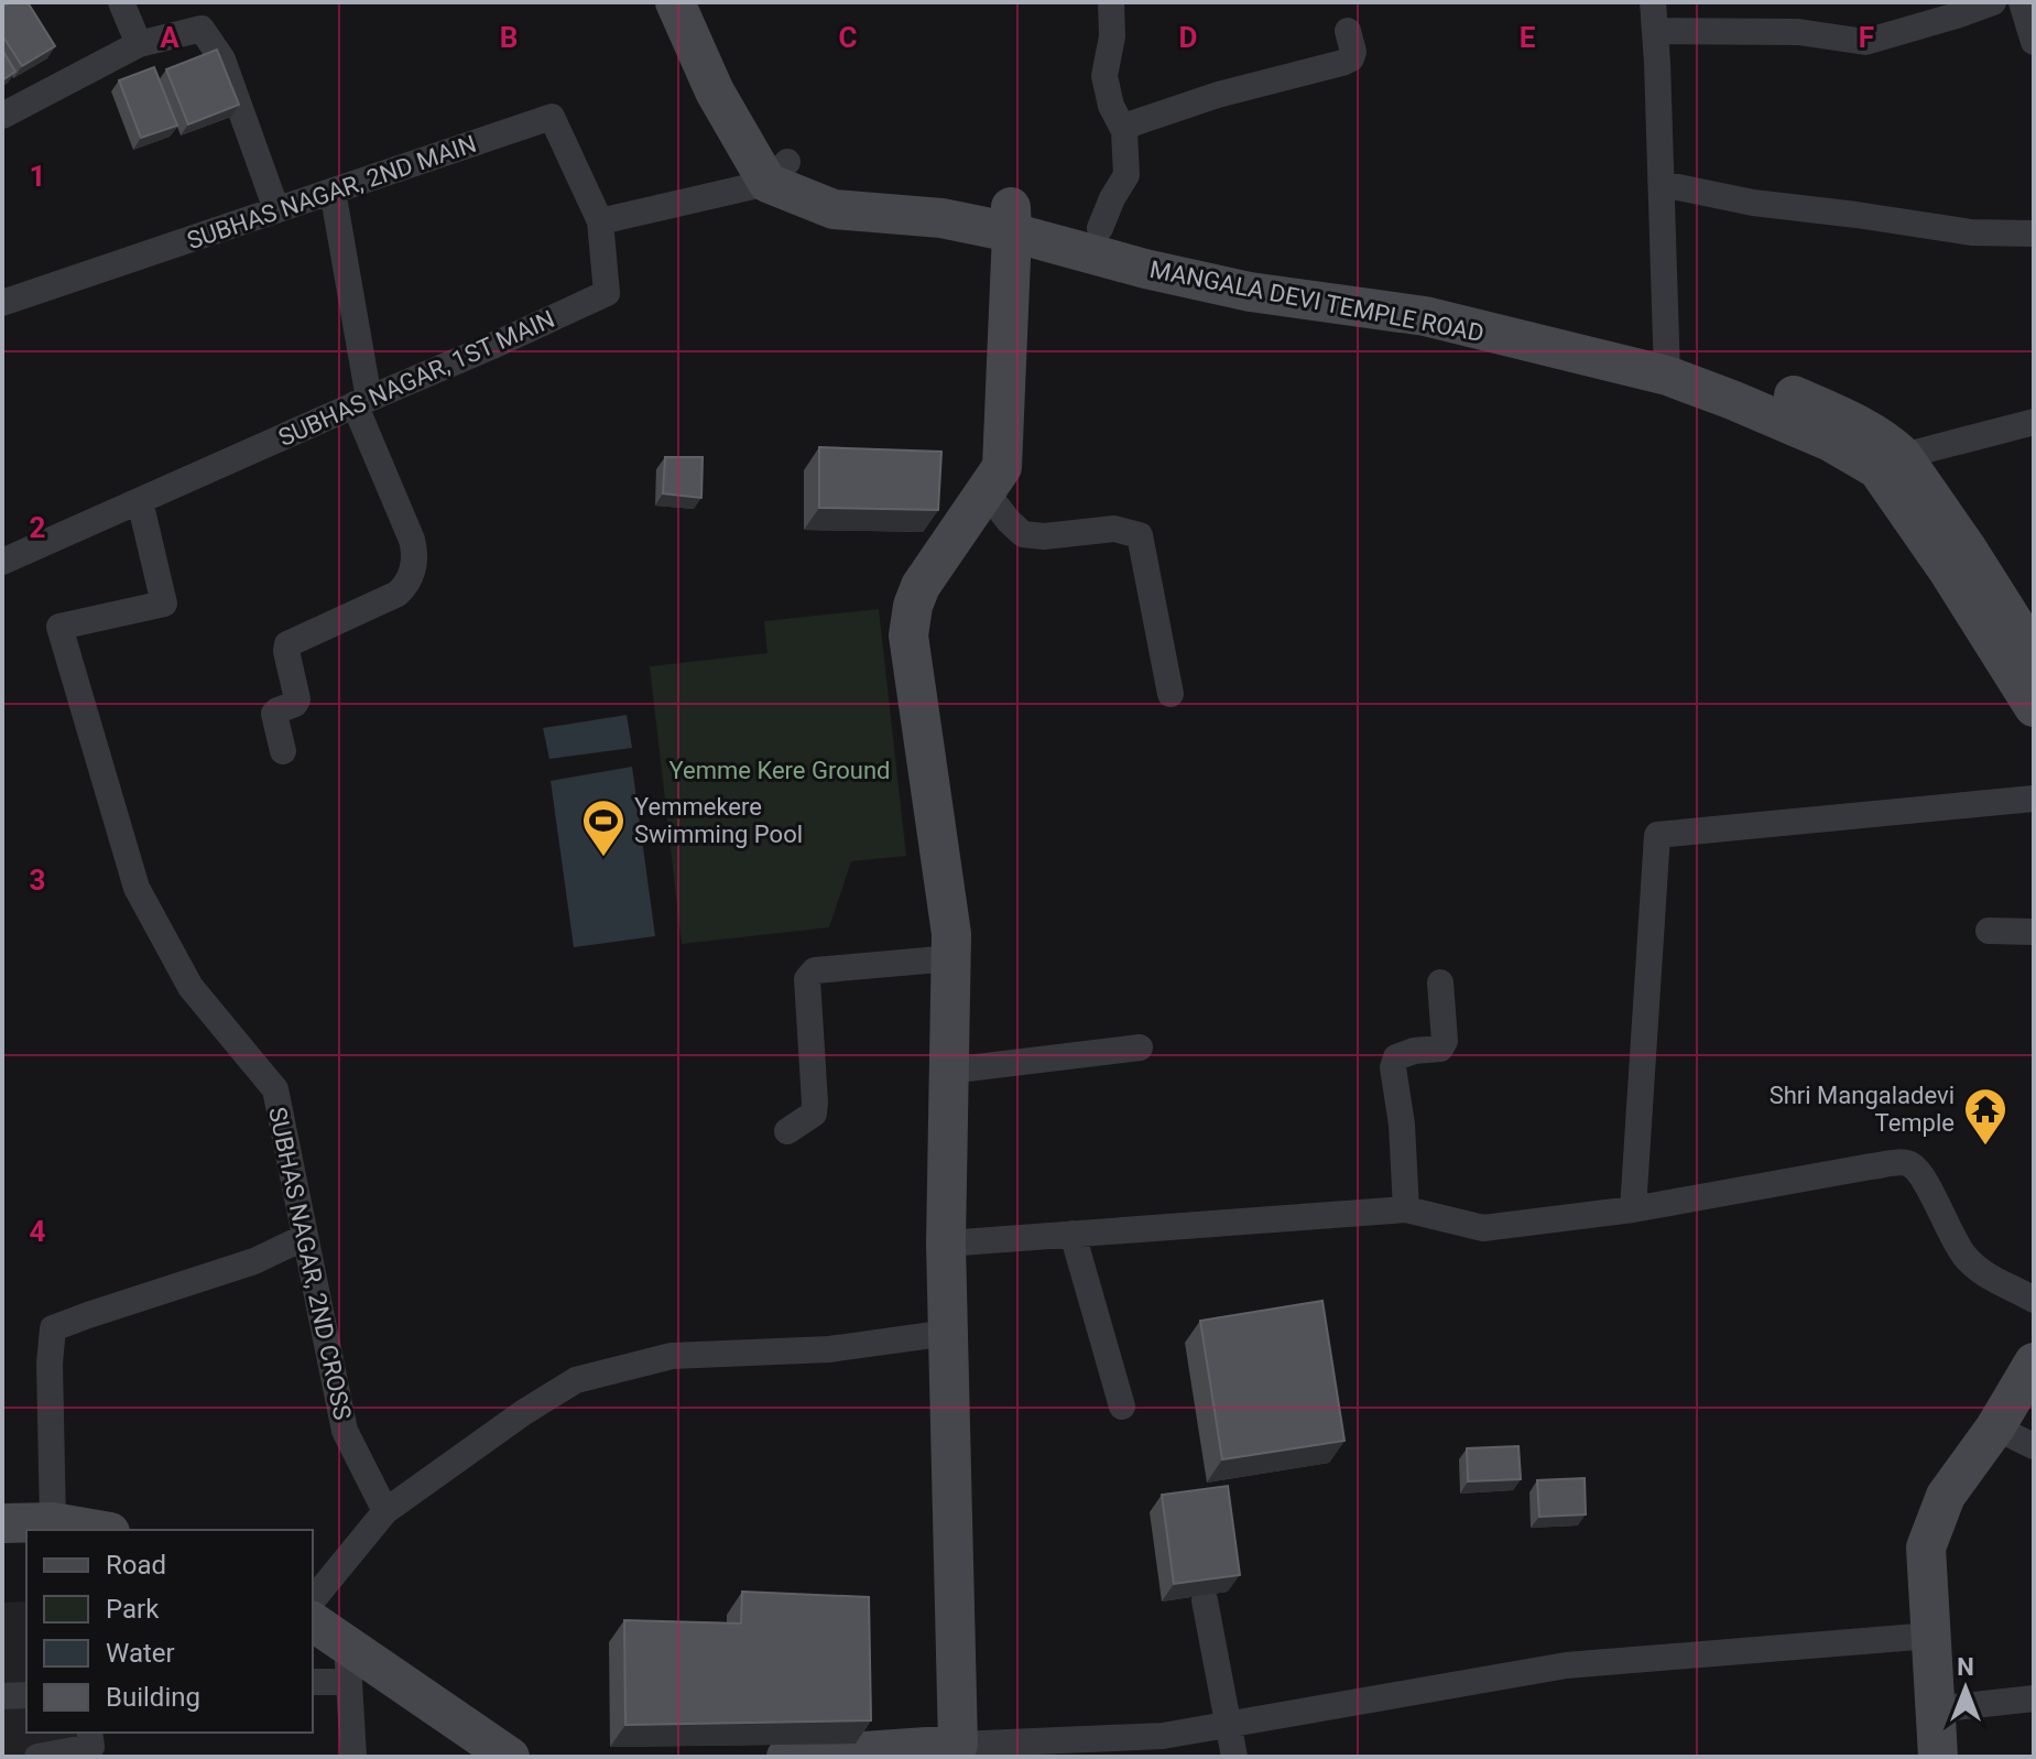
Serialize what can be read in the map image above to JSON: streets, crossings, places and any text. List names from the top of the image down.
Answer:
{
  "streets": {
    "main road": ["MANGALA DEVI TEMPLE ROAD"],
    "street": ["SUBHAS NAGAR, 2ND MAIN", "SUBHAS NAGAR, 1ST MAIN", "SUBHAS NAGAR, 2ND CROSS"]
  },
  "crossings": [
    ["SUBHAS NAGAR, 2ND MAIN", "SUBHAS NAGAR, 1ST MAIN"],
    ["SUBHAS NAGAR, 1ST MAIN", "SUBHAS NAGAR, 2ND CROSS"]
  ],
  "parks": ["Yemme Kere Ground"],
  "places": {
    "sports": ["Yemmekere Swimming Pool"],
    "temple": ["Shri Mangaladevi Temple"]
  },
  "legend": [
    "Road",
    "Park",
    "Water",
    "Building"
  ],
  "north": "top",
  "grid": {
    "columns": [
      "A",
      "B",
      "C",
      "D",
      "E",
      "F"
    ],
    "rows": [
      "1",
      "2",
      "3",
      "4"
    ]
  }
}
